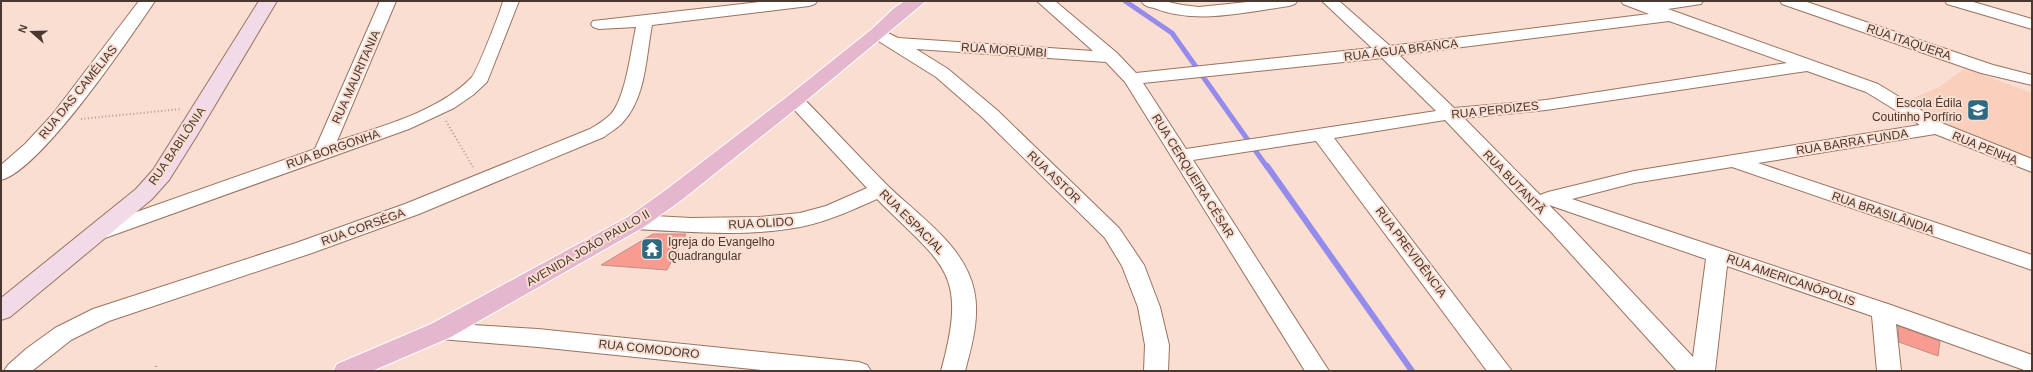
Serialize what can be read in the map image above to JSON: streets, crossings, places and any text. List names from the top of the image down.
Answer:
{
  "streets": {
    "main road": ["AVENIDA JOÃO PAULO II"],
    "street": [
      "RUA ITAQUERA",
      "RUA MORUMBI",
      "RUA ÁGUA BRANCA",
      "RUA MAURITANIA",
      "RUA DAS CAMÉLIAS",
      "RUA PERDIZES",
      "RUA BARRA FUNDA",
      "RUA BABILÔNIA",
      "RUA PENHA",
      "RUA BORGONHA",
      "RUA CERQUEIRA CÉSAR",
      "RUA ASTOR",
      "RUA BUTANTÃ",
      "RUA BRASILÂNDIA",
      "RUA ESPACIAL",
      "RUA OLIDO",
      "RUA CORSÉGA",
      "RUA PREVIDÊNCIA",
      "RUA AMERICANÓPOLIS",
      "RUA COMODORO"
    ]
  },
  "crossings": [
    ["RUA MORUMBI", "RUA CERQUEIRA CÉSAR"],
    ["RUA MORUMBI", "RUA ASTOR"],
    ["RUA ÁGUA BRANCA", "RUA BARRA FUNDA"],
    ["RUA ÁGUA BRANCA", "RUA CERQUEIRA CÉSAR"],
    ["RUA ÁGUA BRANCA", "RUA BUTANTÃ"],
    ["RUA MAURITANIA", "RUA BORGONHA"],
    ["RUA PERDIZES", "RUA BARRA FUNDA"],
    ["RUA PERDIZES", "RUA CERQUEIRA CÉSAR"],
    ["RUA PERDIZES", "RUA BUTANTÃ"],
    ["RUA PERDIZES", "RUA PREVIDÊNCIA"],
    ["RUA BARRA FUNDA", "RUA PENHA"],
    ["RUA BARRA FUNDA", "RUA BUTANTÃ"],
    ["RUA BARRA FUNDA", "RUA BRASILÂNDIA"],
    ["RUA BARRA FUNDA", "RUA AMERICANÓPOLIS"],
    ["RUA BABILÔNIA", "RUA BORGONHA"],
    ["RUA ASTOR", "AVENIDA JOÃO PAULO II"],
    ["RUA BUTANTÃ", "RUA AMERICANÓPOLIS"],
    ["RUA ESPACIAL", "RUA OLIDO"],
    ["RUA ESPACIAL", "AVENIDA JOÃO PAULO II"],
    ["RUA OLIDO", "AVENIDA JOÃO PAULO II"],
    ["AVENIDA JOÃO PAULO II", "RUA COMODORO"]
  ],
  "places": {
    "school or university": ["Escola Édila Coutinho Porfírio"],
    "temple": ["Igreja do Evangelho Quadrangular"]
  },
  "north": "left"
}
